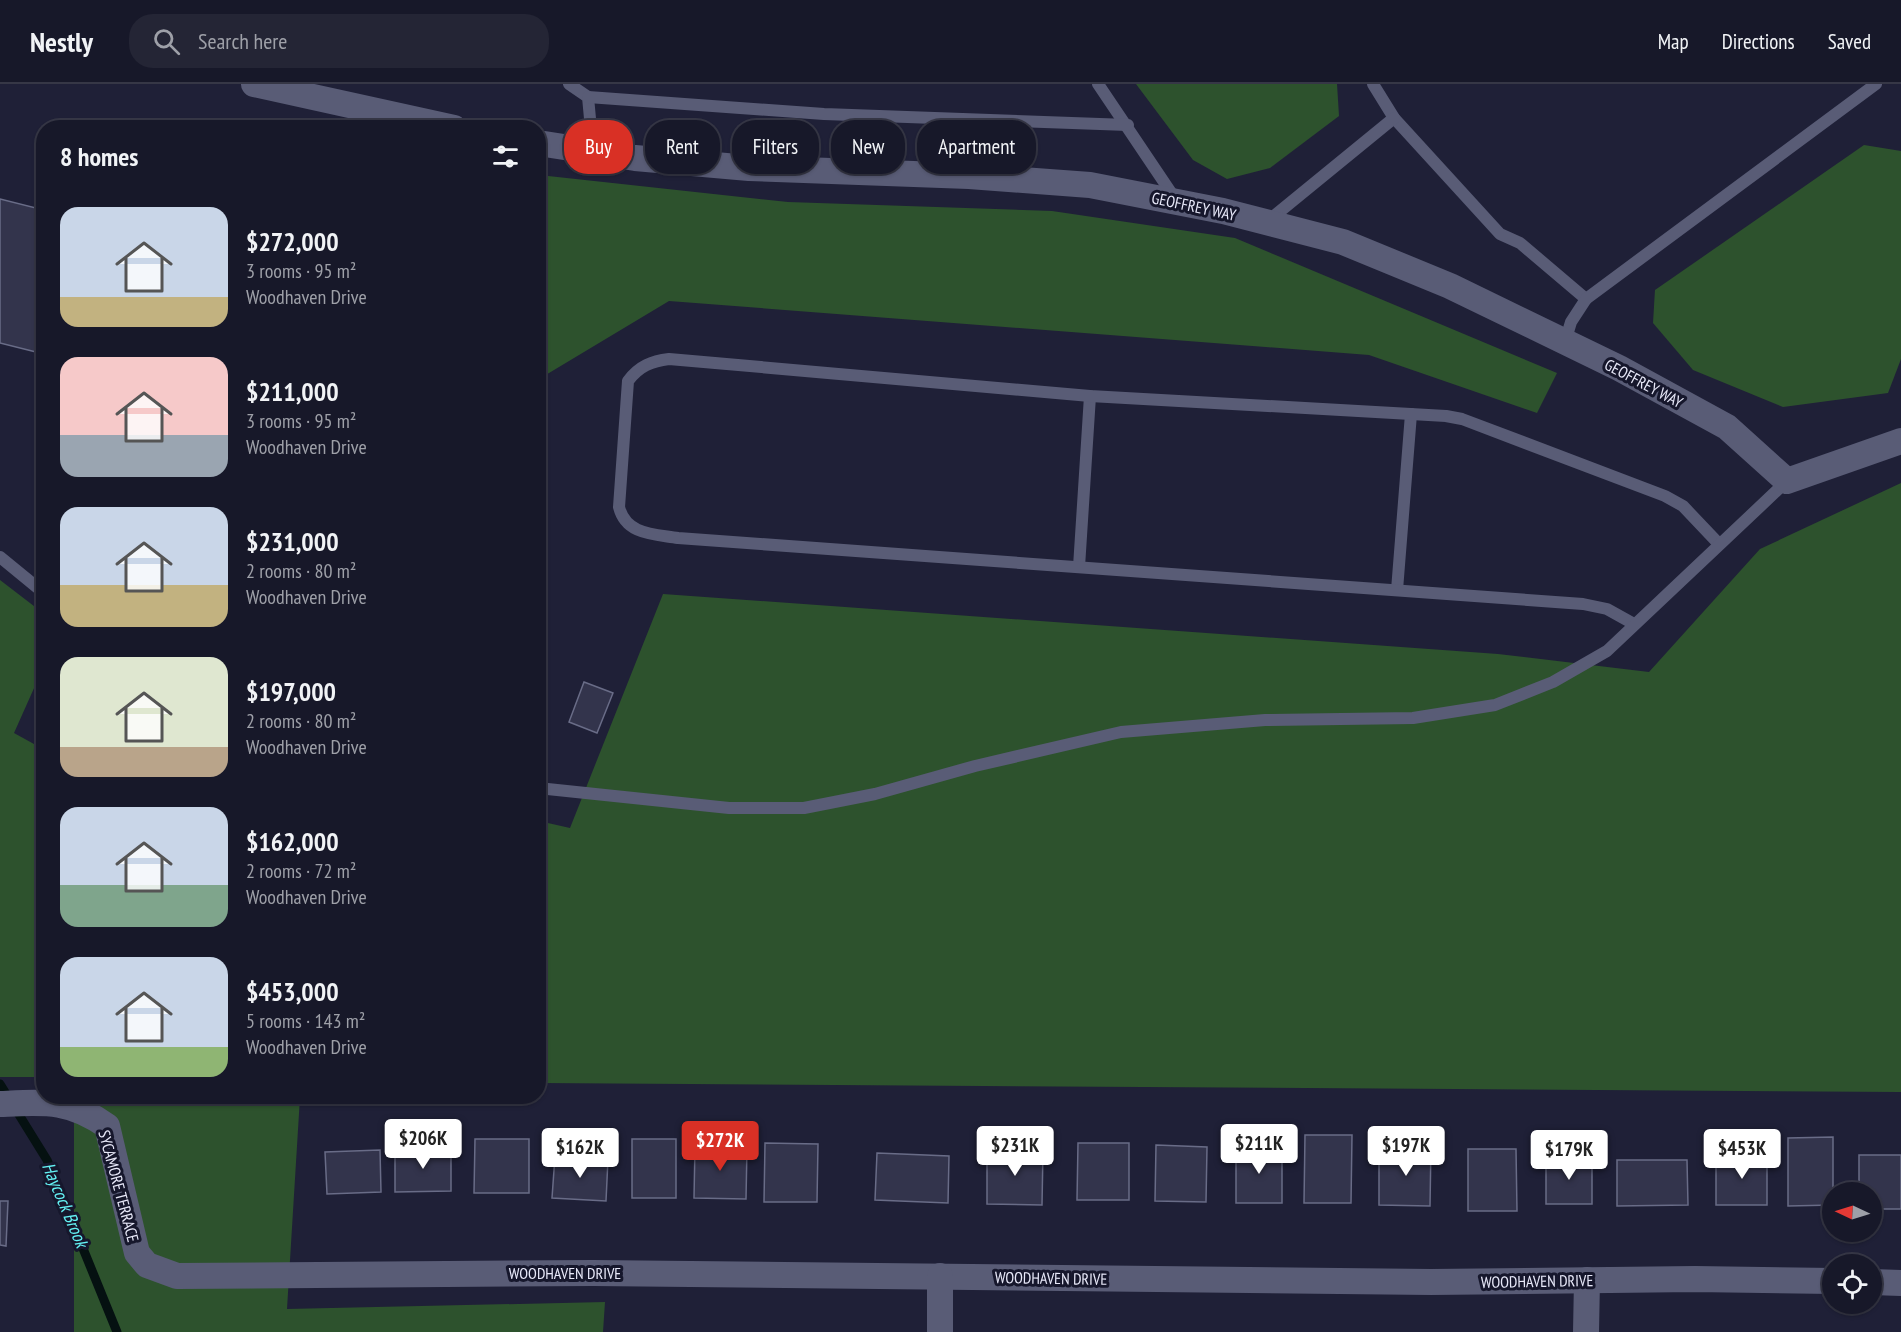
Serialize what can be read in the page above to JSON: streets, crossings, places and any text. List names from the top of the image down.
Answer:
{
  "streets": {
    "street": ["GEOFFREY WAY", "SYCAMORE TERRACE", "WOODHAVEN DRIVE"]
  },
  "crossings": [
    ["SYCAMORE TERRACE", "WOODHAVEN DRIVE"]
  ],
  "water": ["Haycock Brook"],
  "north": "left",
  "page": {
    "header": "Nestly",
    "search": "Search here",
    "nav": ["Map", "Directions", "Saved"],
    "chip": [
      "Buy",
      "Rent",
      "Filters",
      "New",
      "Apartment"
    ],
    "heading": "8 homes",
    "list": [
      {
        "name": "$272,000",
        "note": "3 rooms · 95 m² · Woodhaven Drive"
      },
      {
        "name": "$211,000",
        "note": "3 rooms · 95 m² · Woodhaven Drive"
      },
      {
        "name": "$231,000",
        "note": "2 rooms · 80 m² · Woodhaven Drive"
      },
      {
        "name": "$197,000",
        "note": "2 rooms · 80 m² · Woodhaven Drive"
      },
      {
        "name": "$162,000",
        "note": "2 rooms · 72 m² · Woodhaven Drive"
      },
      {
        "name": "$453,000",
        "note": "5 rooms · 143 m² · Woodhaven Drive"
      }
    ],
    "price": [
      "$206K",
      "$272K",
      "$211K",
      "$231K",
      "$197K",
      "$162K",
      "$453K",
      "$179K"
    ]
  }
}
